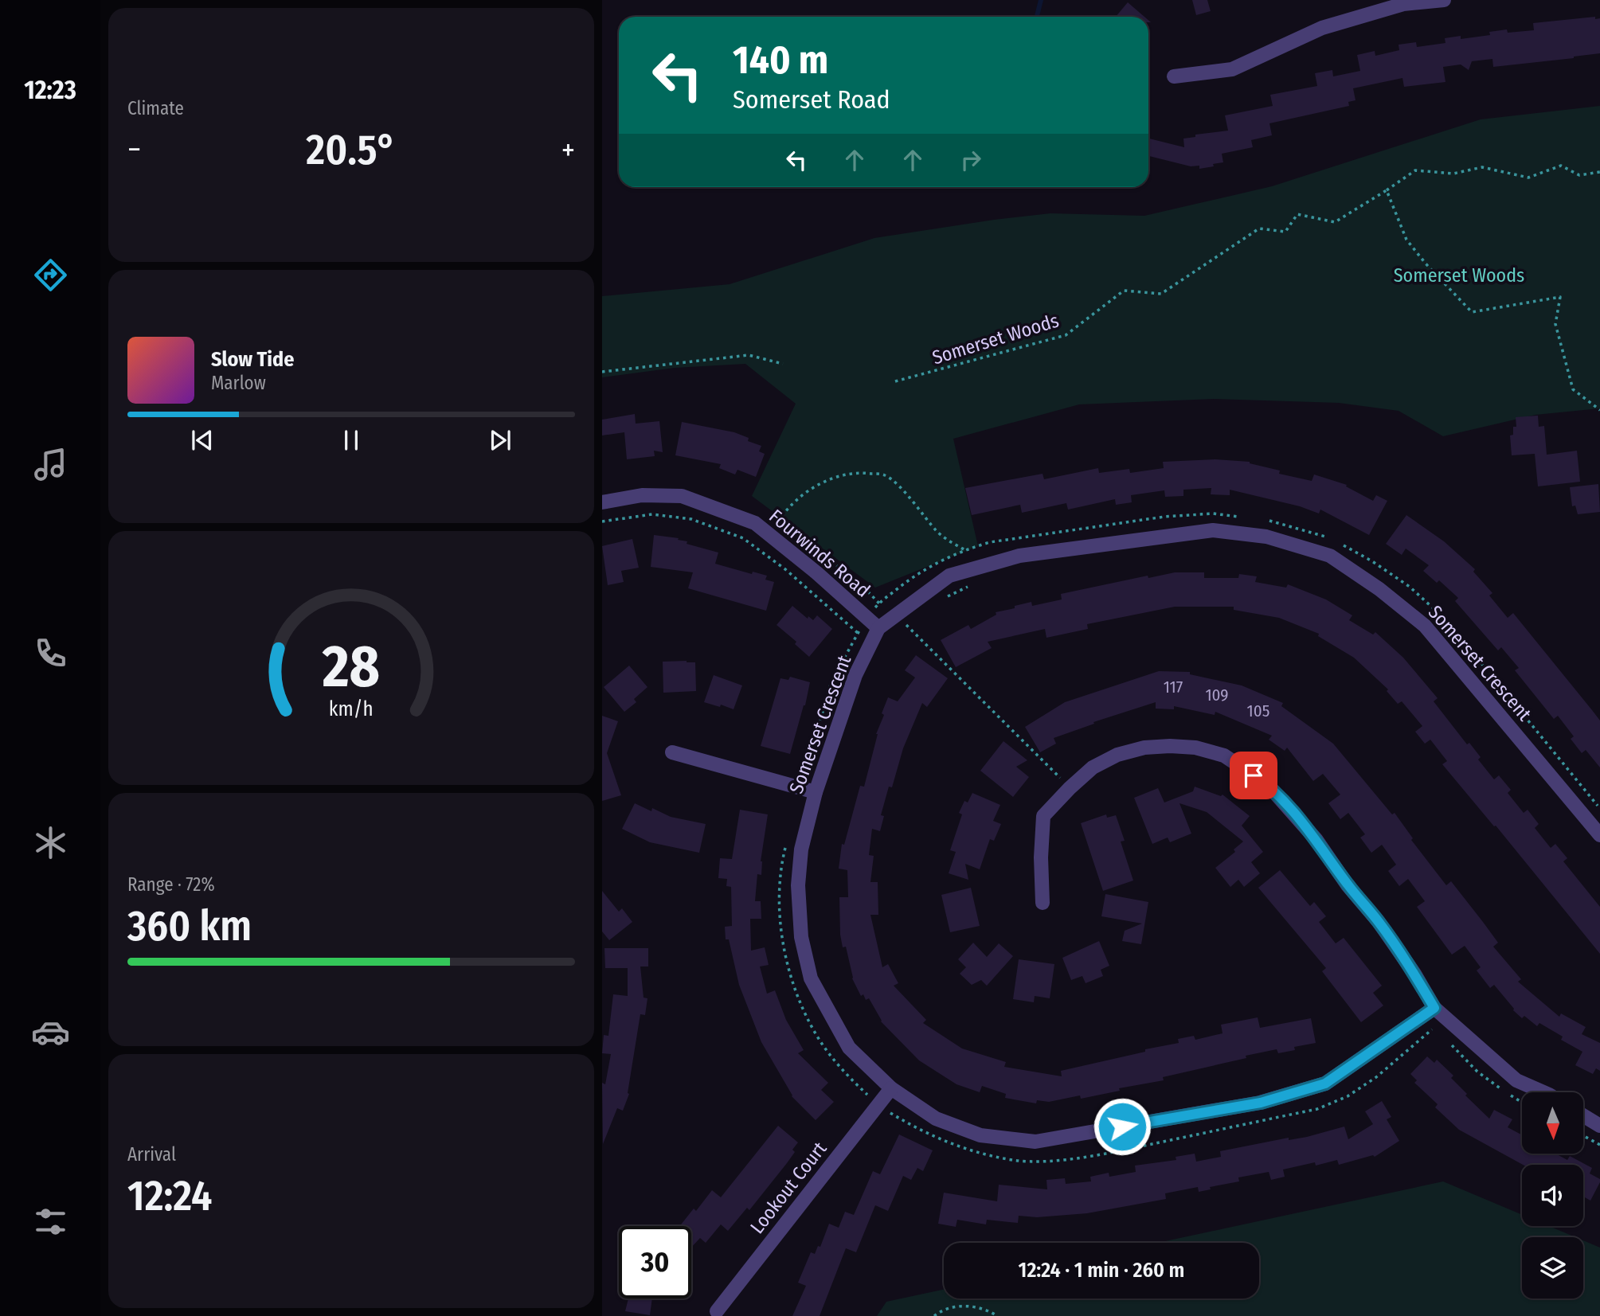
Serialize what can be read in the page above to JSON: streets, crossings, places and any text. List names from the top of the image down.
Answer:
{
  "streets": {
    "street": ["Fourwinds Road", "Somerset Crescent", "Lookout Court"],
    "path": ["Somerset Woods"]
  },
  "crossings": [
    ["Fourwinds Road", "Somerset Crescent"],
    ["Somerset Crescent", "Lookout Court"]
  ],
  "parks": ["Somerset Woods"],
  "house_numbers": ["117", "109", "105"],
  "north": "bottom",
  "page": {
    "tabs": "12:23",
    "tile": [
      "Climate",
      ["Range · 72%", "360 km"],
      ["Arrival", "12:24"]
    ],
    "turn": ["140 m", "Somerset Road"],
    "heat": ["−", "20.5°", "+"],
    "song": ["Slow Tide", "Marlow"],
    "limit": "30",
    "trip": "12:24 · 1 min · 260 m",
    "gauge": ["28", "km/h"]
  }
}
